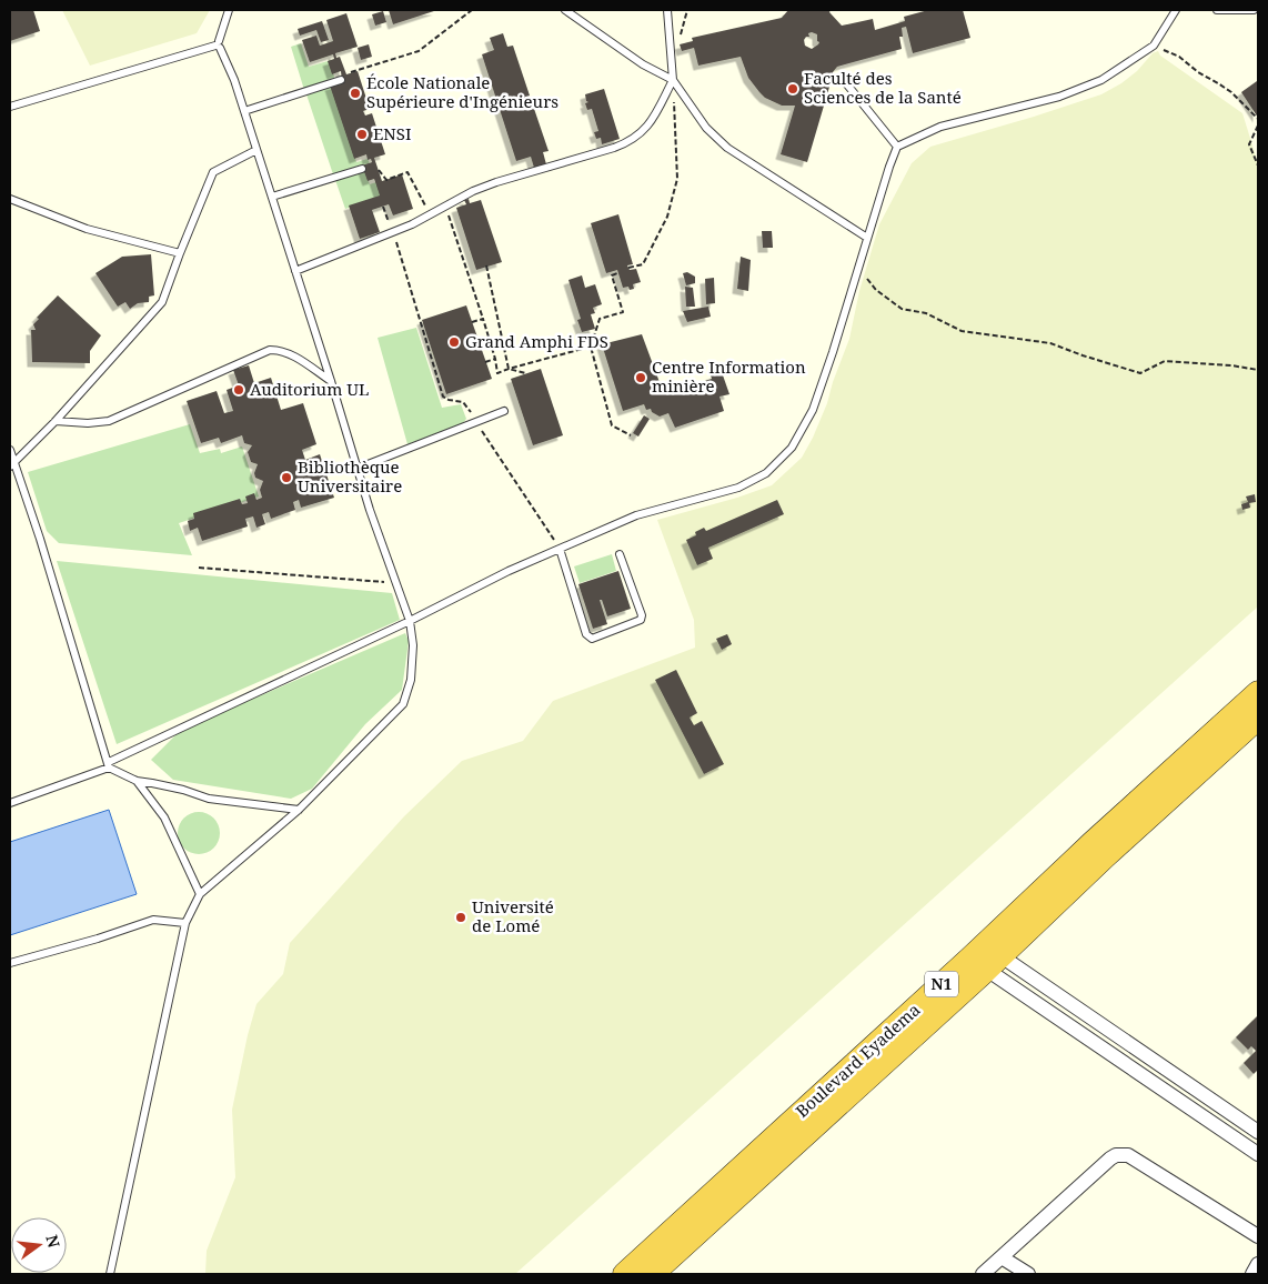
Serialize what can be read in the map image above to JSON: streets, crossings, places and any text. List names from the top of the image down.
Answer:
{
  "streets": {
    "highway": ["N1", "Boulevard Eyadema"]
  },
  "crossings": [
    ["N1", "Boulevard Eyadema"]
  ],
  "places": [
    "Faculté des Sciences de la Santé",
    "École Nationale Supérieure d'Ingénieurs",
    "ENSI",
    "Grand Amphi FDS",
    "Centre Information minière",
    "Auditorium UL",
    "Bibliothèque Universitaire",
    "Université de Lomé"
  ],
  "north": "right"
}
